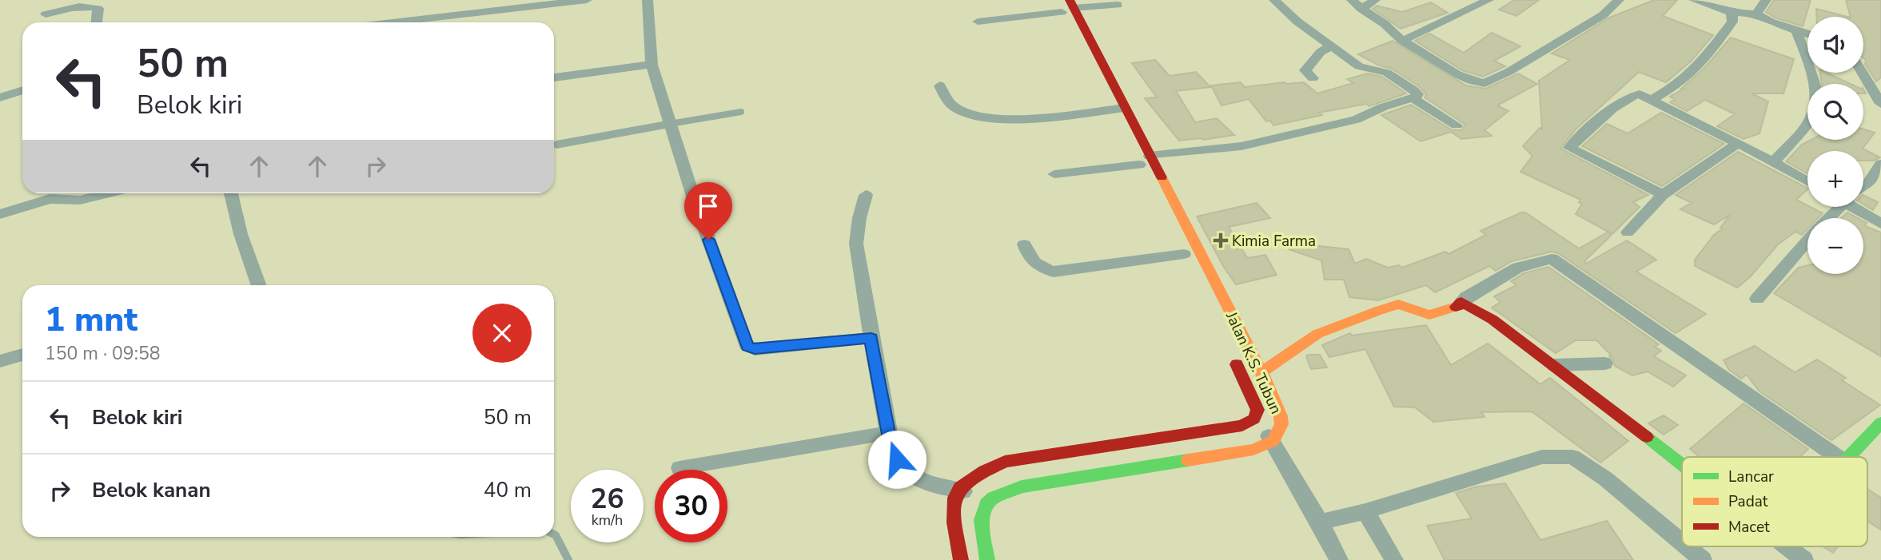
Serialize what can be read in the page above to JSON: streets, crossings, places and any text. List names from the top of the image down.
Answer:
{
  "streets": {
    "main road": ["Jalan K.S. Tubun"]
  },
  "places": {
    "health": ["Kimia Farma"]
  },
  "legend": ["Lancar", "Padat", "Macet"],
  "page": {
    "map_buttons": ["+", "−"],
    "turn": ["50 m", "Belok kiri"],
    "heading": ["1 mnt", "150 m · 09:58"],
    "list": [
      {
        "name": "Belok kiri",
        "value": "50 m"
      },
      {
        "name": "Belok kanan",
        "value": "40 m"
      }
    ],
    "speed": "26 km/h",
    "limit": "30"
  }
}
